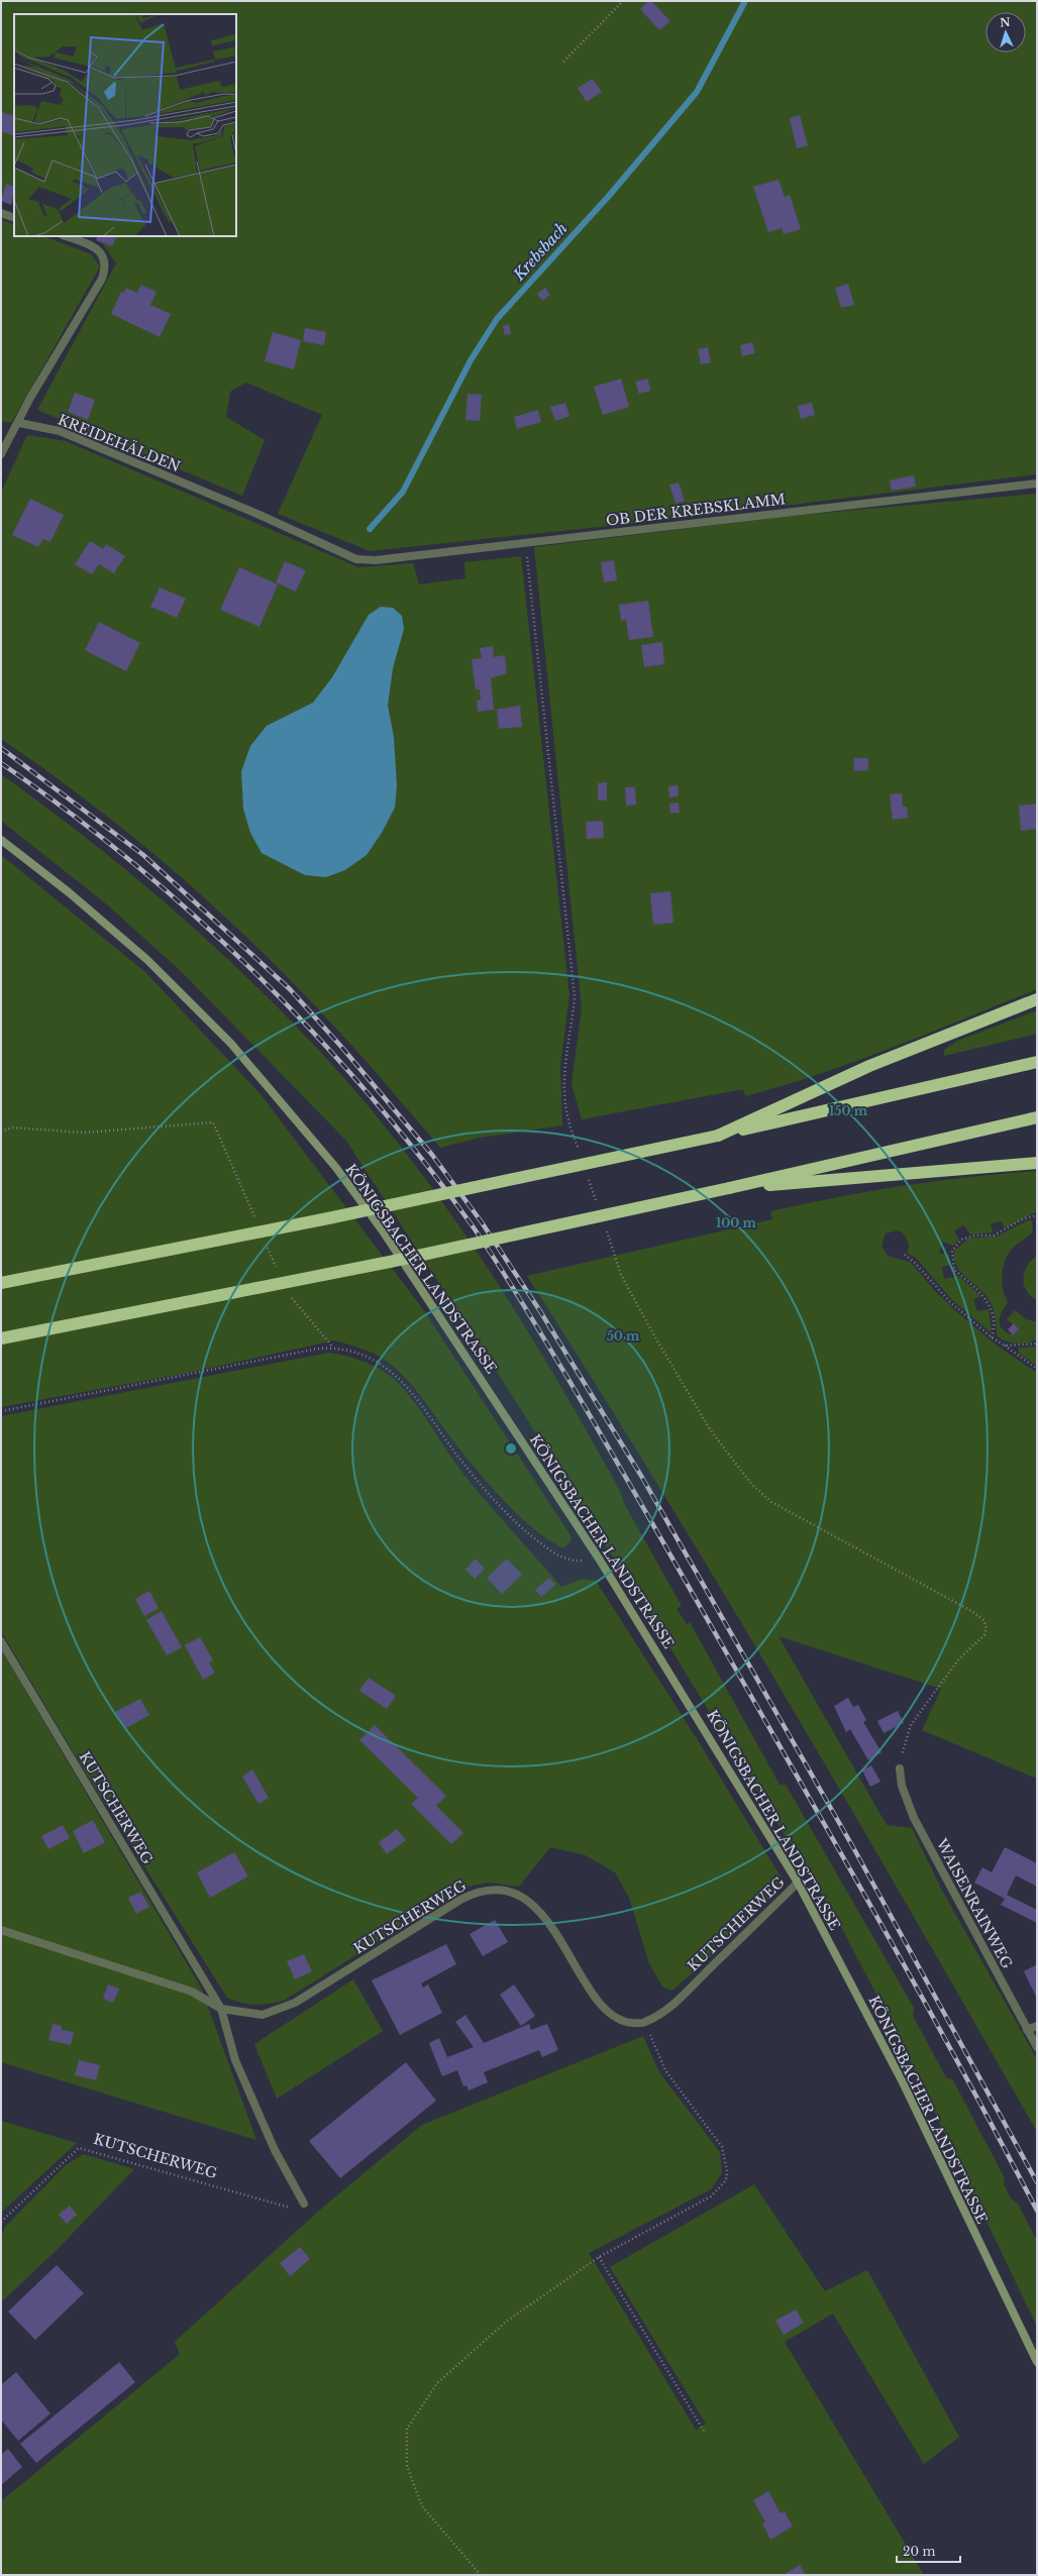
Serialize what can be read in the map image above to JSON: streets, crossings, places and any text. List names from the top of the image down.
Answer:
{
  "streets": {
    "main road": ["KÖNIGSBACHER LANDSTRASSE"],
    "street": [
      "KREIDEHÄLDEN",
      "OB DER KREBSKLAMM",
      "KUTSCHERWEG",
      "WAISENRAINWEG"
    ]
  },
  "crossings": [
    ["KREIDEHÄLDEN", "OB DER KREBSKLAMM"],
    ["KÖNIGSBACHER LANDSTRASSE", "KUTSCHERWEG"]
  ],
  "water": ["Krebsbach"],
  "scale_bar": "20 m",
  "north": "top",
  "rings": ["150 m", "100 m", "50 m"]
}
